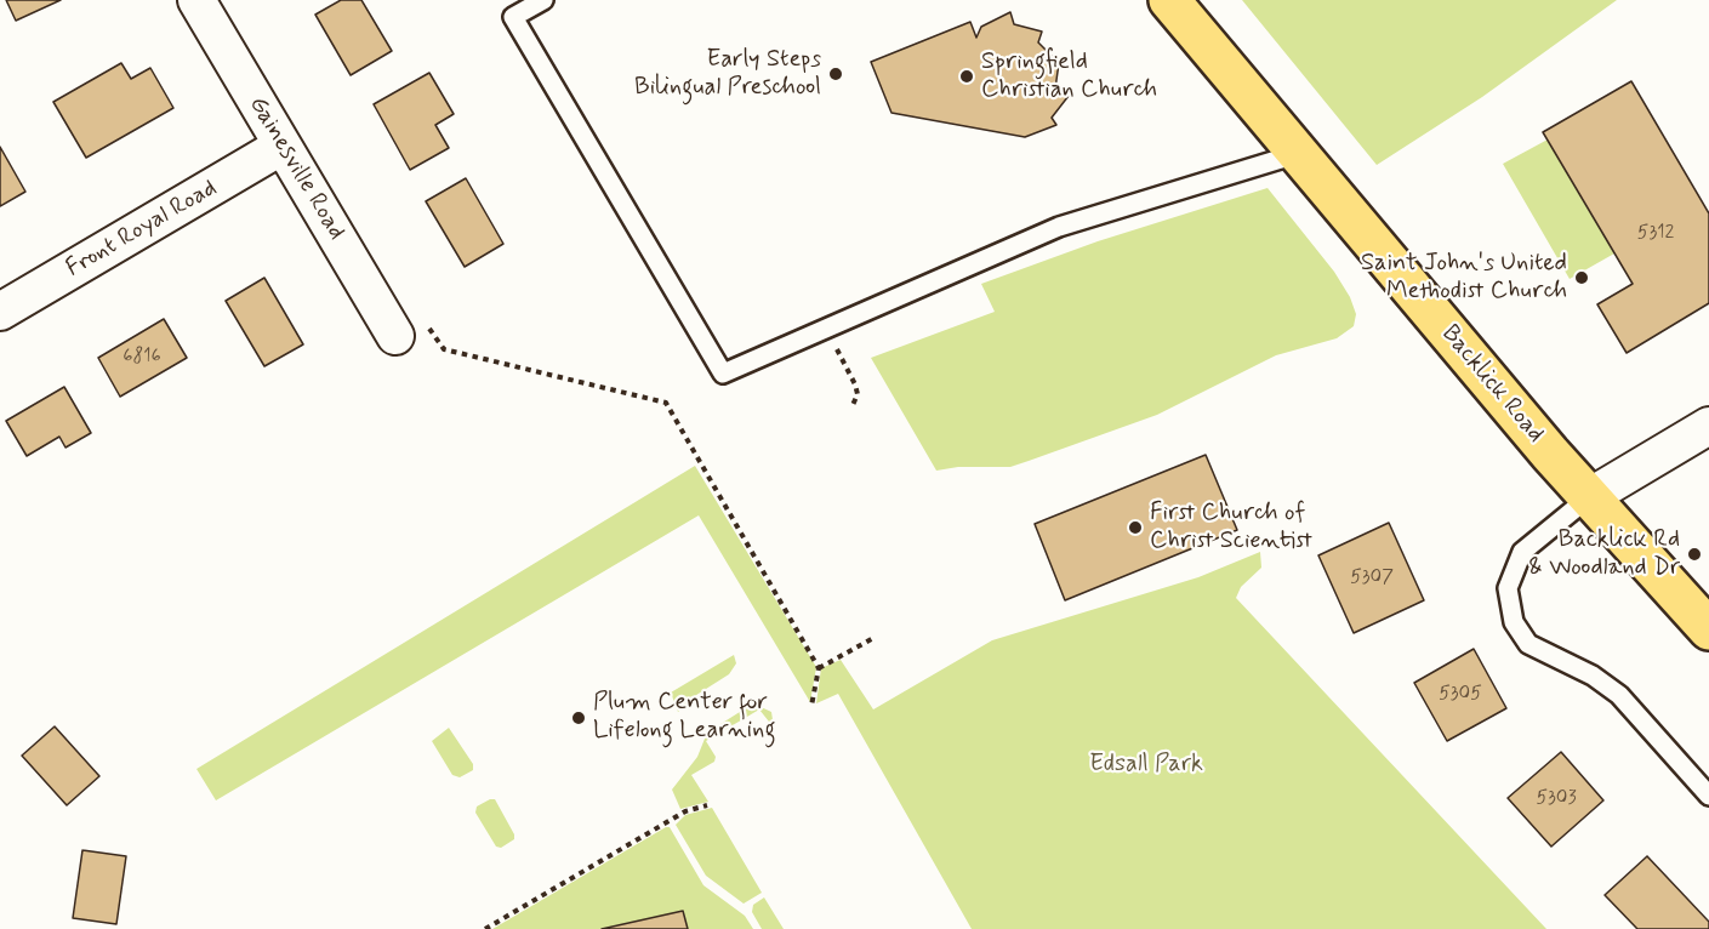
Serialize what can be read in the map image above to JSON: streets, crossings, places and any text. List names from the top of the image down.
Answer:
{
  "streets": {
    "main road": ["Backlick Road"],
    "street": ["Gainesville Road", "Front Royal Road"]
  },
  "crossings": [
    ["Gainesville Road", "Front Royal Road"]
  ],
  "parks": ["Edsall Park"],
  "places": [
    "Early Steps Bilingual Preschool",
    "Springfield Christian Church",
    "Saint John's United Methodist Church",
    "First Church of Christ Scientist",
    "Backlick Rd & Woodland Dr",
    "Plum Center for Lifelong Learning"
  ],
  "house_numbers": [
    "5312",
    "6816",
    "5307",
    "5305",
    "5303"
  ]
}
